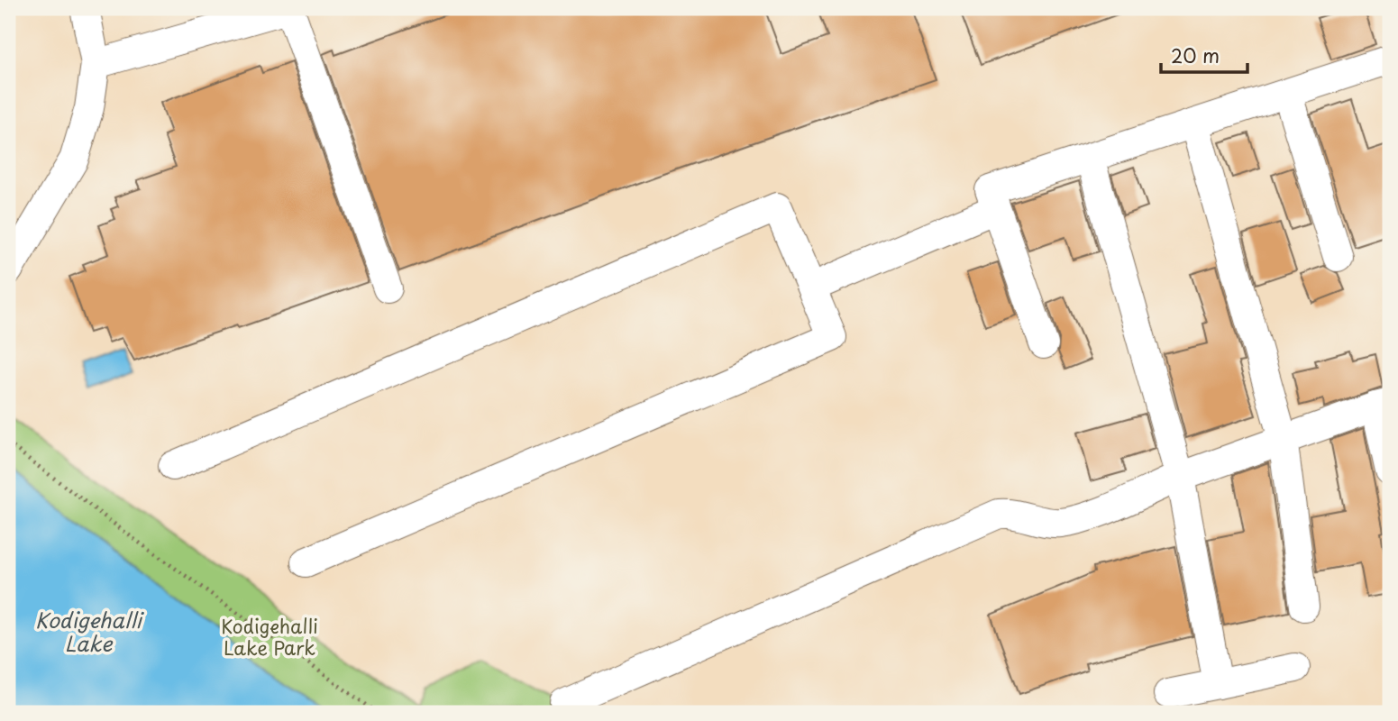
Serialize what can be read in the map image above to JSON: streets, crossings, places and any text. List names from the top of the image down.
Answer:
{
  "water": ["Kodigehalli Lake"],
  "parks": ["Kodigehalli Lake Park"],
  "scale_bar": "20 m"
}
